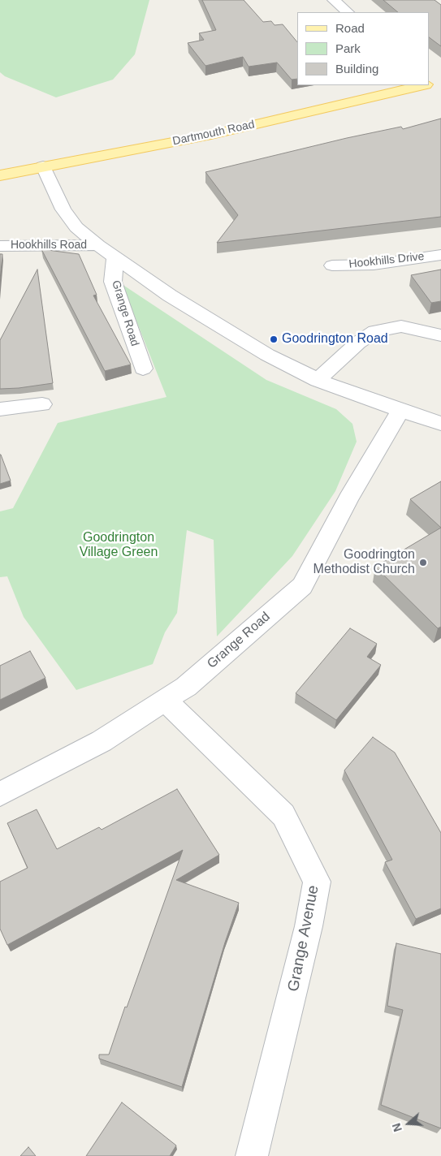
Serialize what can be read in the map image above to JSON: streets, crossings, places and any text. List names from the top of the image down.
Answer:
{
  "streets": {
    "main road": ["Dartmouth Road"],
    "street": [
      "Hookhills Road",
      "Hookhills Drive",
      "Grange Road",
      "Grange Avenue"
    ]
  },
  "crossings": [
    ["Grange Road", "Grange Avenue"]
  ],
  "parks": ["Goodrington Village Green"],
  "places": ["Goodrington Road", "Goodrington Methodist Church"],
  "legend": ["Road", "Park", "Building"],
  "north": "left"
}
